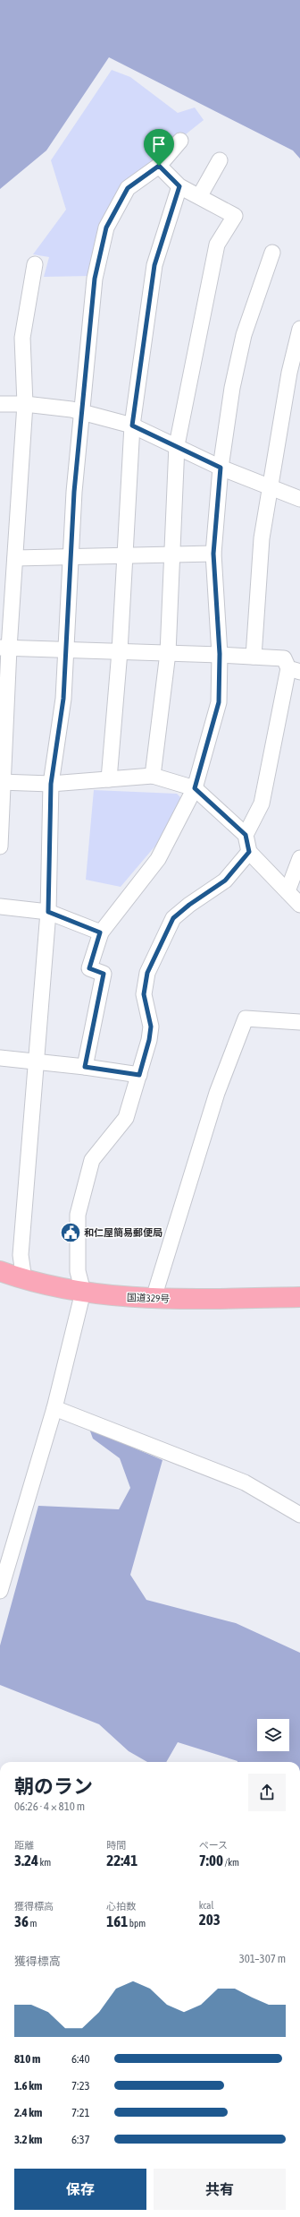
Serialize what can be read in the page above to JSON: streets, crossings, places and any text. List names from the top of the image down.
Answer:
{
  "streets": {
    "highway": ["国道329号"]
  },
  "places": {
    "public building": ["和仁屋簡易郵便局"]
  },
  "page": {
    "heading": ["朝のラン", "06:26 · 4 × 810 m"],
    "stats": [
      ["距離", "3.24 km"],
      ["時間", "22:41"],
      ["ペース", "7:00 /km"],
      ["獲得標高", "36 m"],
      ["心拍数", "161 bpm"],
      ["kcal", "203"]
    ],
    "chart": ["獲得標高", "301–307 m"],
    "list": [
      {
        "name": "810 m",
        "note": "6:40"
      },
      {
        "name": "1.6 km",
        "note": "7:23"
      },
      {
        "name": "2.4 km",
        "note": "7:21"
      },
      {
        "name": "3.2 km",
        "note": "6:37"
      }
    ],
    "buttons": ["保存", "共有"]
  }
}
